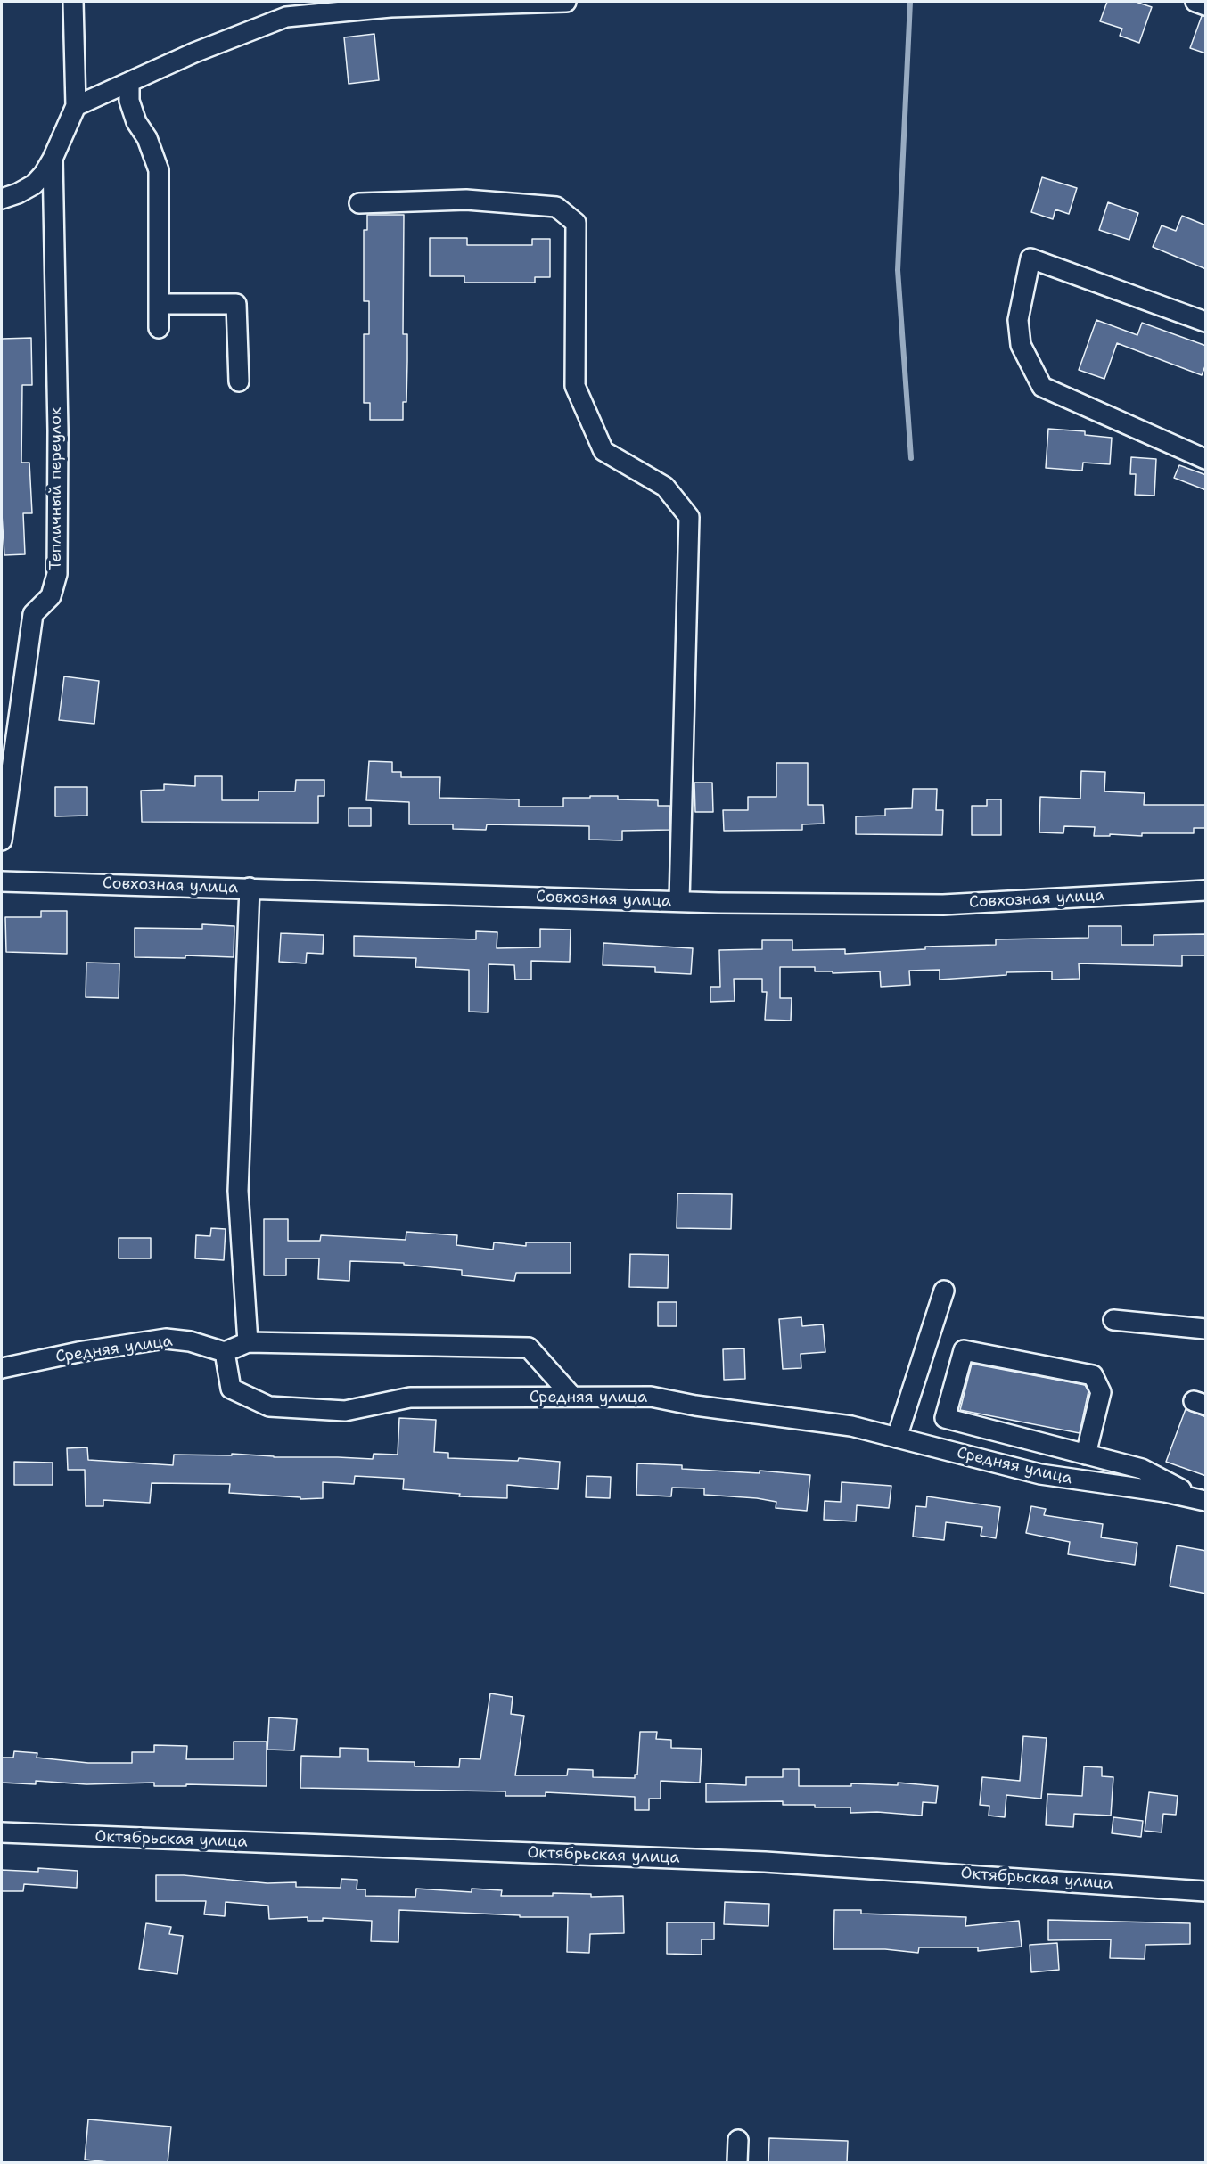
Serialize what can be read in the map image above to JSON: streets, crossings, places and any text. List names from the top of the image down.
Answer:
{
  "streets": {
    "street": [
      "Тепличный переулок",
      "Совхозная улица",
      "Средняя улица",
      "Октябрьская улица"
    ]
  }
}
